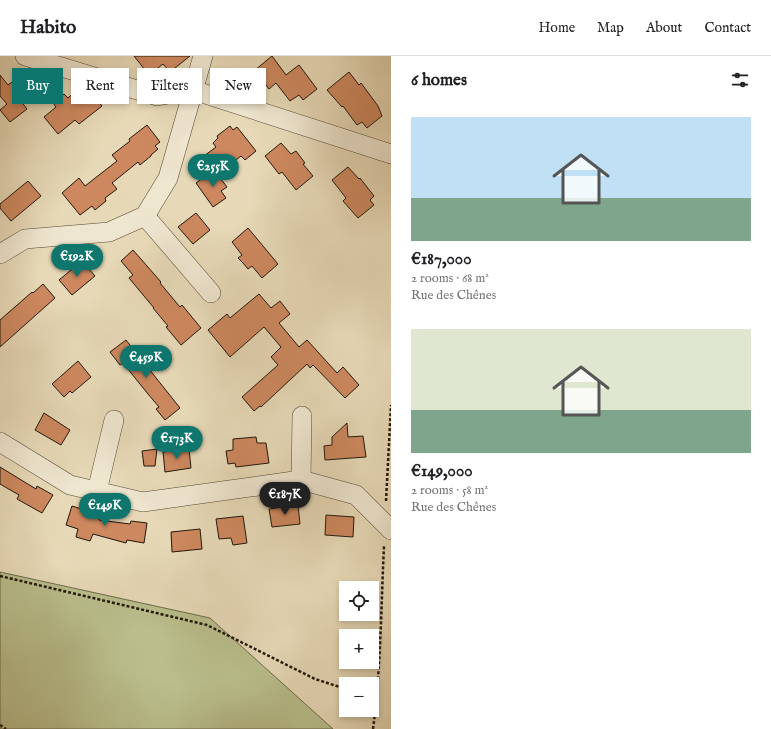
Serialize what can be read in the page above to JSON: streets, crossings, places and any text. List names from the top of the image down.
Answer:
{
  "page": {
    "header": "Habito",
    "nav": [
      "Home",
      "Map",
      "About",
      "Contact"
    ],
    "heading": "6 homes",
    "chip": [
      "Buy",
      "Rent",
      "Filters",
      "New"
    ],
    "list": [
      {
        "name": "€187,000",
        "note": "2 rooms · 68 m² · Rue des Chênes"
      },
      {
        "name": "€149,000",
        "note": "2 rooms · 58 m² · Rue des Chênes"
      }
    ],
    "price": [
      "€255K",
      "€192K",
      "€459K",
      "€173K",
      "€187K",
      "€149K"
    ],
    "map_buttons": ["+", "−"]
  }
}
